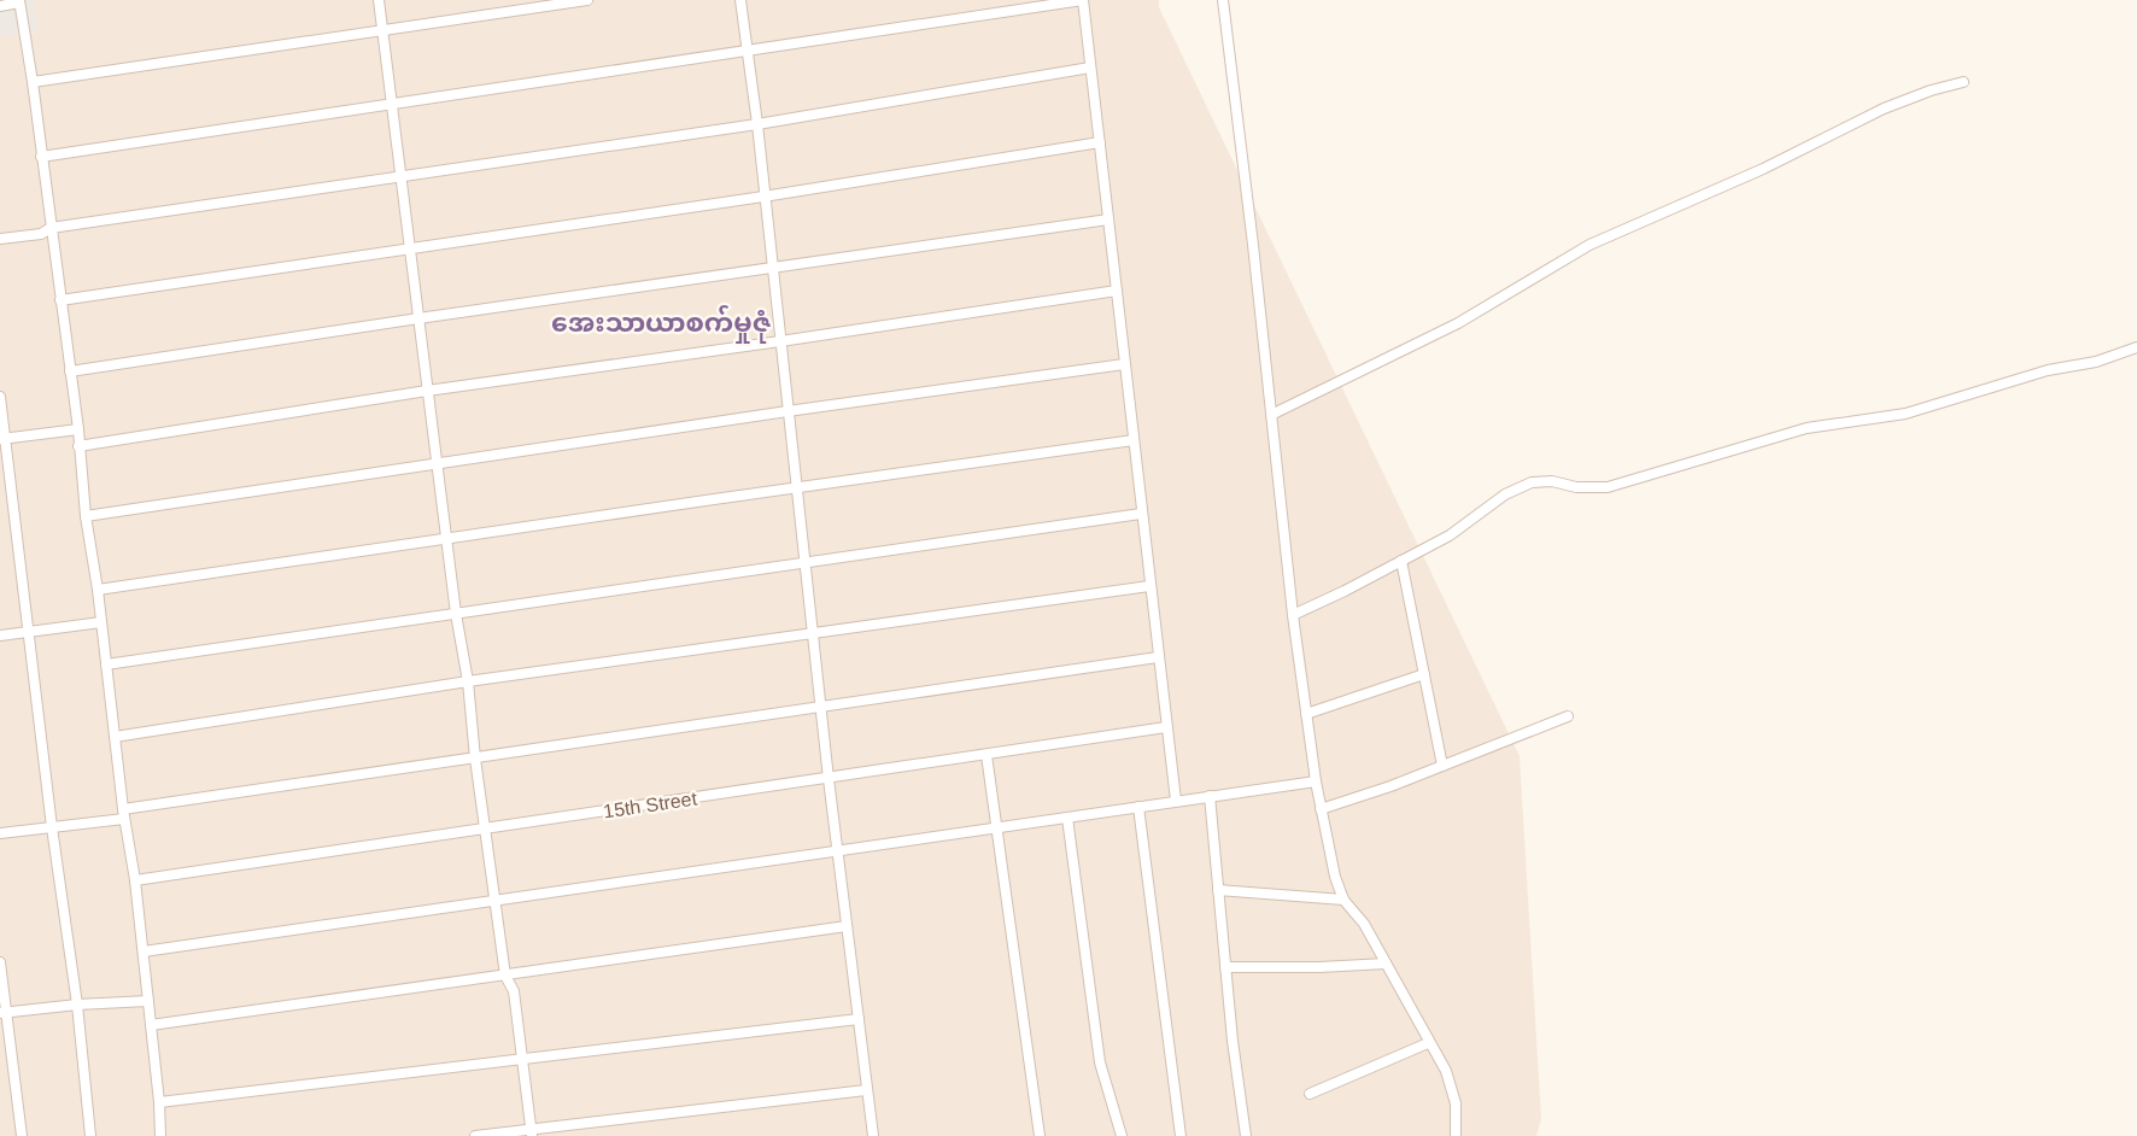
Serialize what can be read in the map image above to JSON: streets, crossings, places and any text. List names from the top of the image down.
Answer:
{
  "streets": {
    "street": ["15th Street"]
  },
  "districts": ["အေးသာယာစက်မှုဇုံ"]
}
